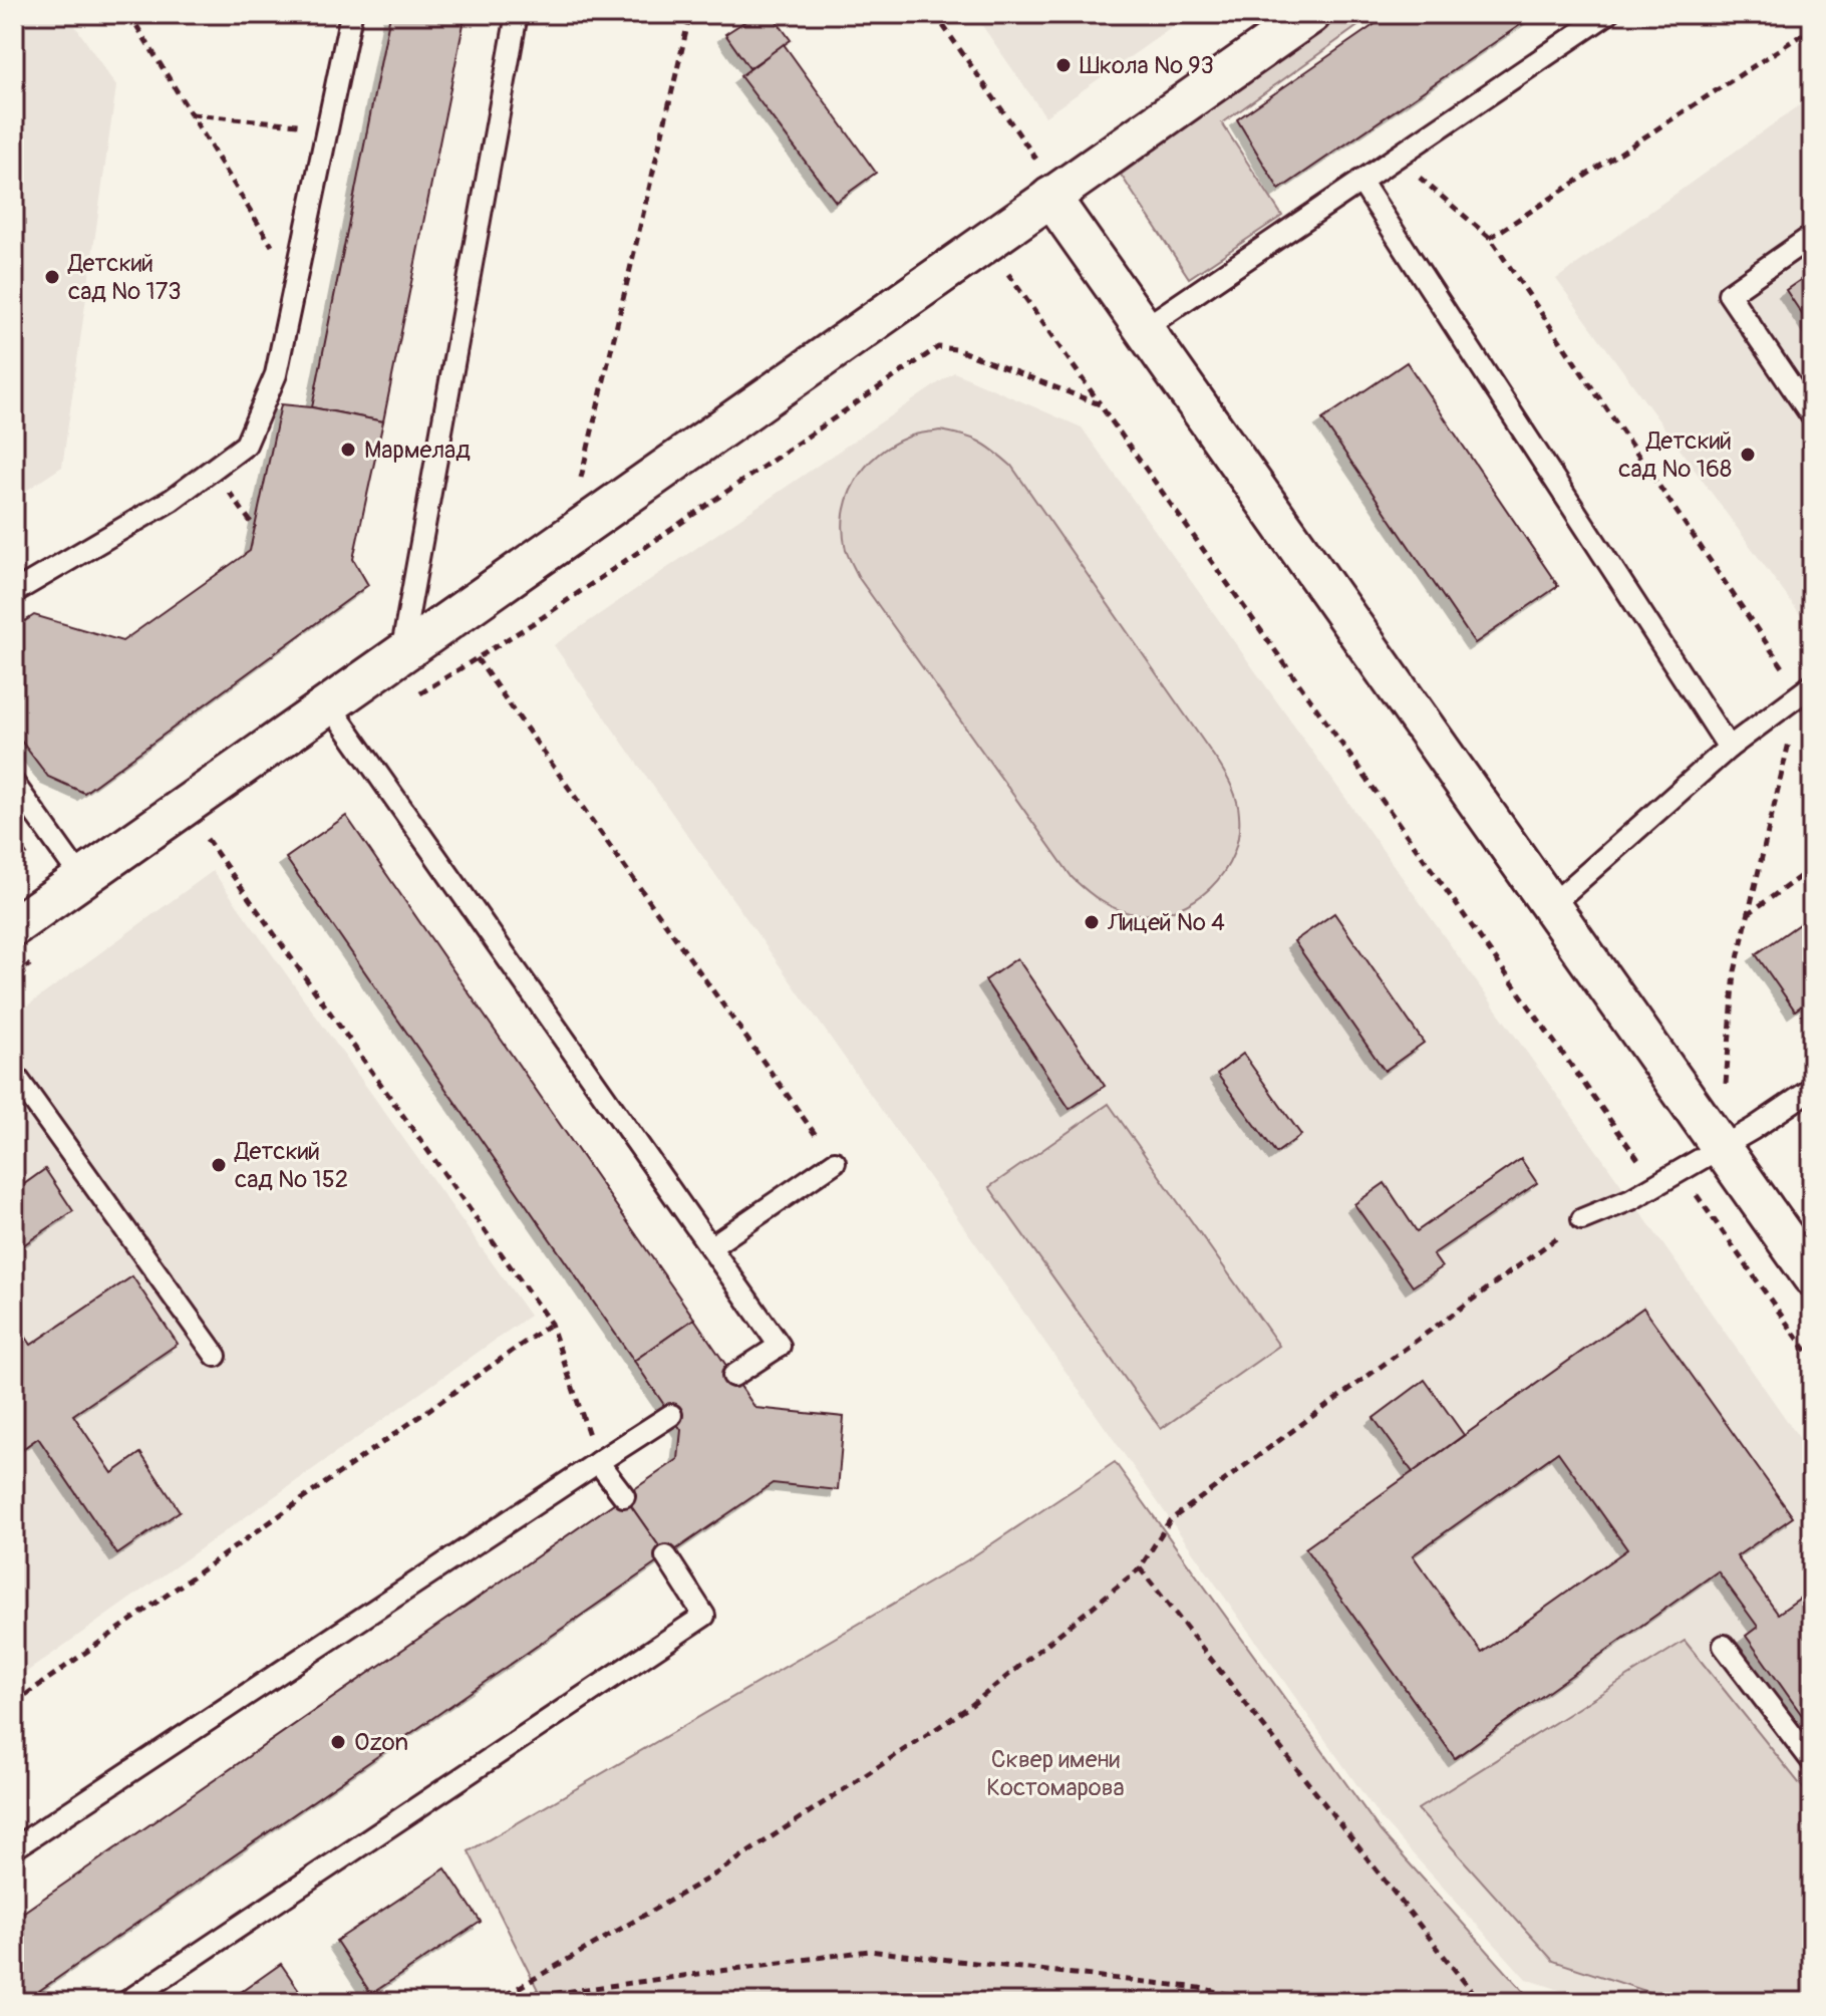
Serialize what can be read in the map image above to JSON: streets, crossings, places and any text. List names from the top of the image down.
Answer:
{
  "parks": ["Сквер имени Костомарова"],
  "places": [
    "Школа № 93",
    "Детский сад № 173",
    "Мармелад",
    "Детский сад № 168",
    "Лицей № 4",
    "Детский сад № 152",
    "Ozon"
  ]
}
